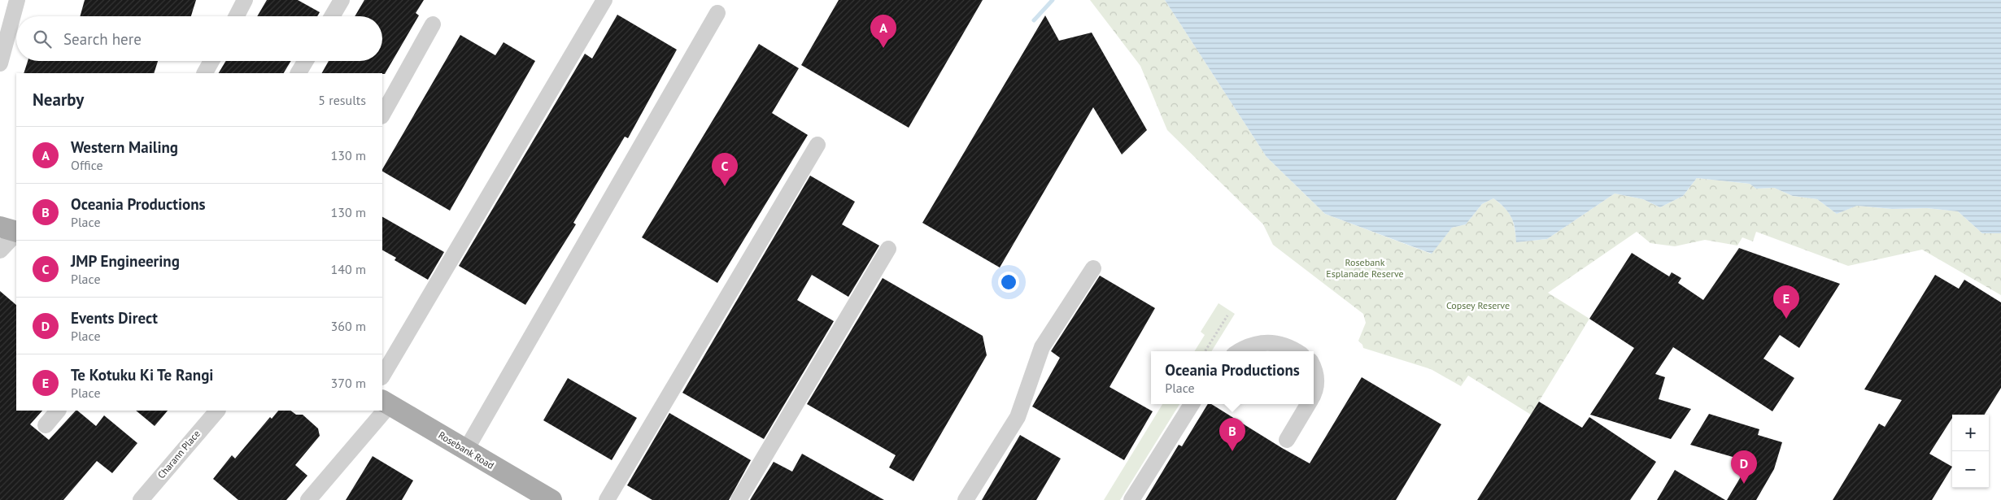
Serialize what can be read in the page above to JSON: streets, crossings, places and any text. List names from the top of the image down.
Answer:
{
  "streets": {
    "main road": ["Rosebank Road"],
    "street": ["Charann Place"]
  },
  "parks": ["Rosebank Esplanade Reserve", "Copsey Reserve"],
  "page": {
    "pins": [
      "A",
      "C",
      "E",
      "B",
      "D"
    ],
    "search": "Search here",
    "heading": ["Nearby", "5 results"],
    "list": [
      {
        "mark": "A",
        "name": "Western Mailing",
        "note": "Office",
        "value": "130 m"
      },
      {
        "mark": "B",
        "name": "Oceania Productions",
        "note": "Place",
        "value": "130 m"
      },
      {
        "mark": "C",
        "name": "JMP Engineering",
        "note": "Place",
        "value": "140 m"
      },
      {
        "mark": "D",
        "name": "Events Direct",
        "note": "Place",
        "value": "360 m"
      },
      {
        "mark": "E",
        "name": "Te Kotuku Ki Te Rangi",
        "note": "Place",
        "value": "370 m"
      }
    ],
    "popup": ["Oceania Productions", "Place"],
    "map_buttons": ["+", "−"]
  }
}
